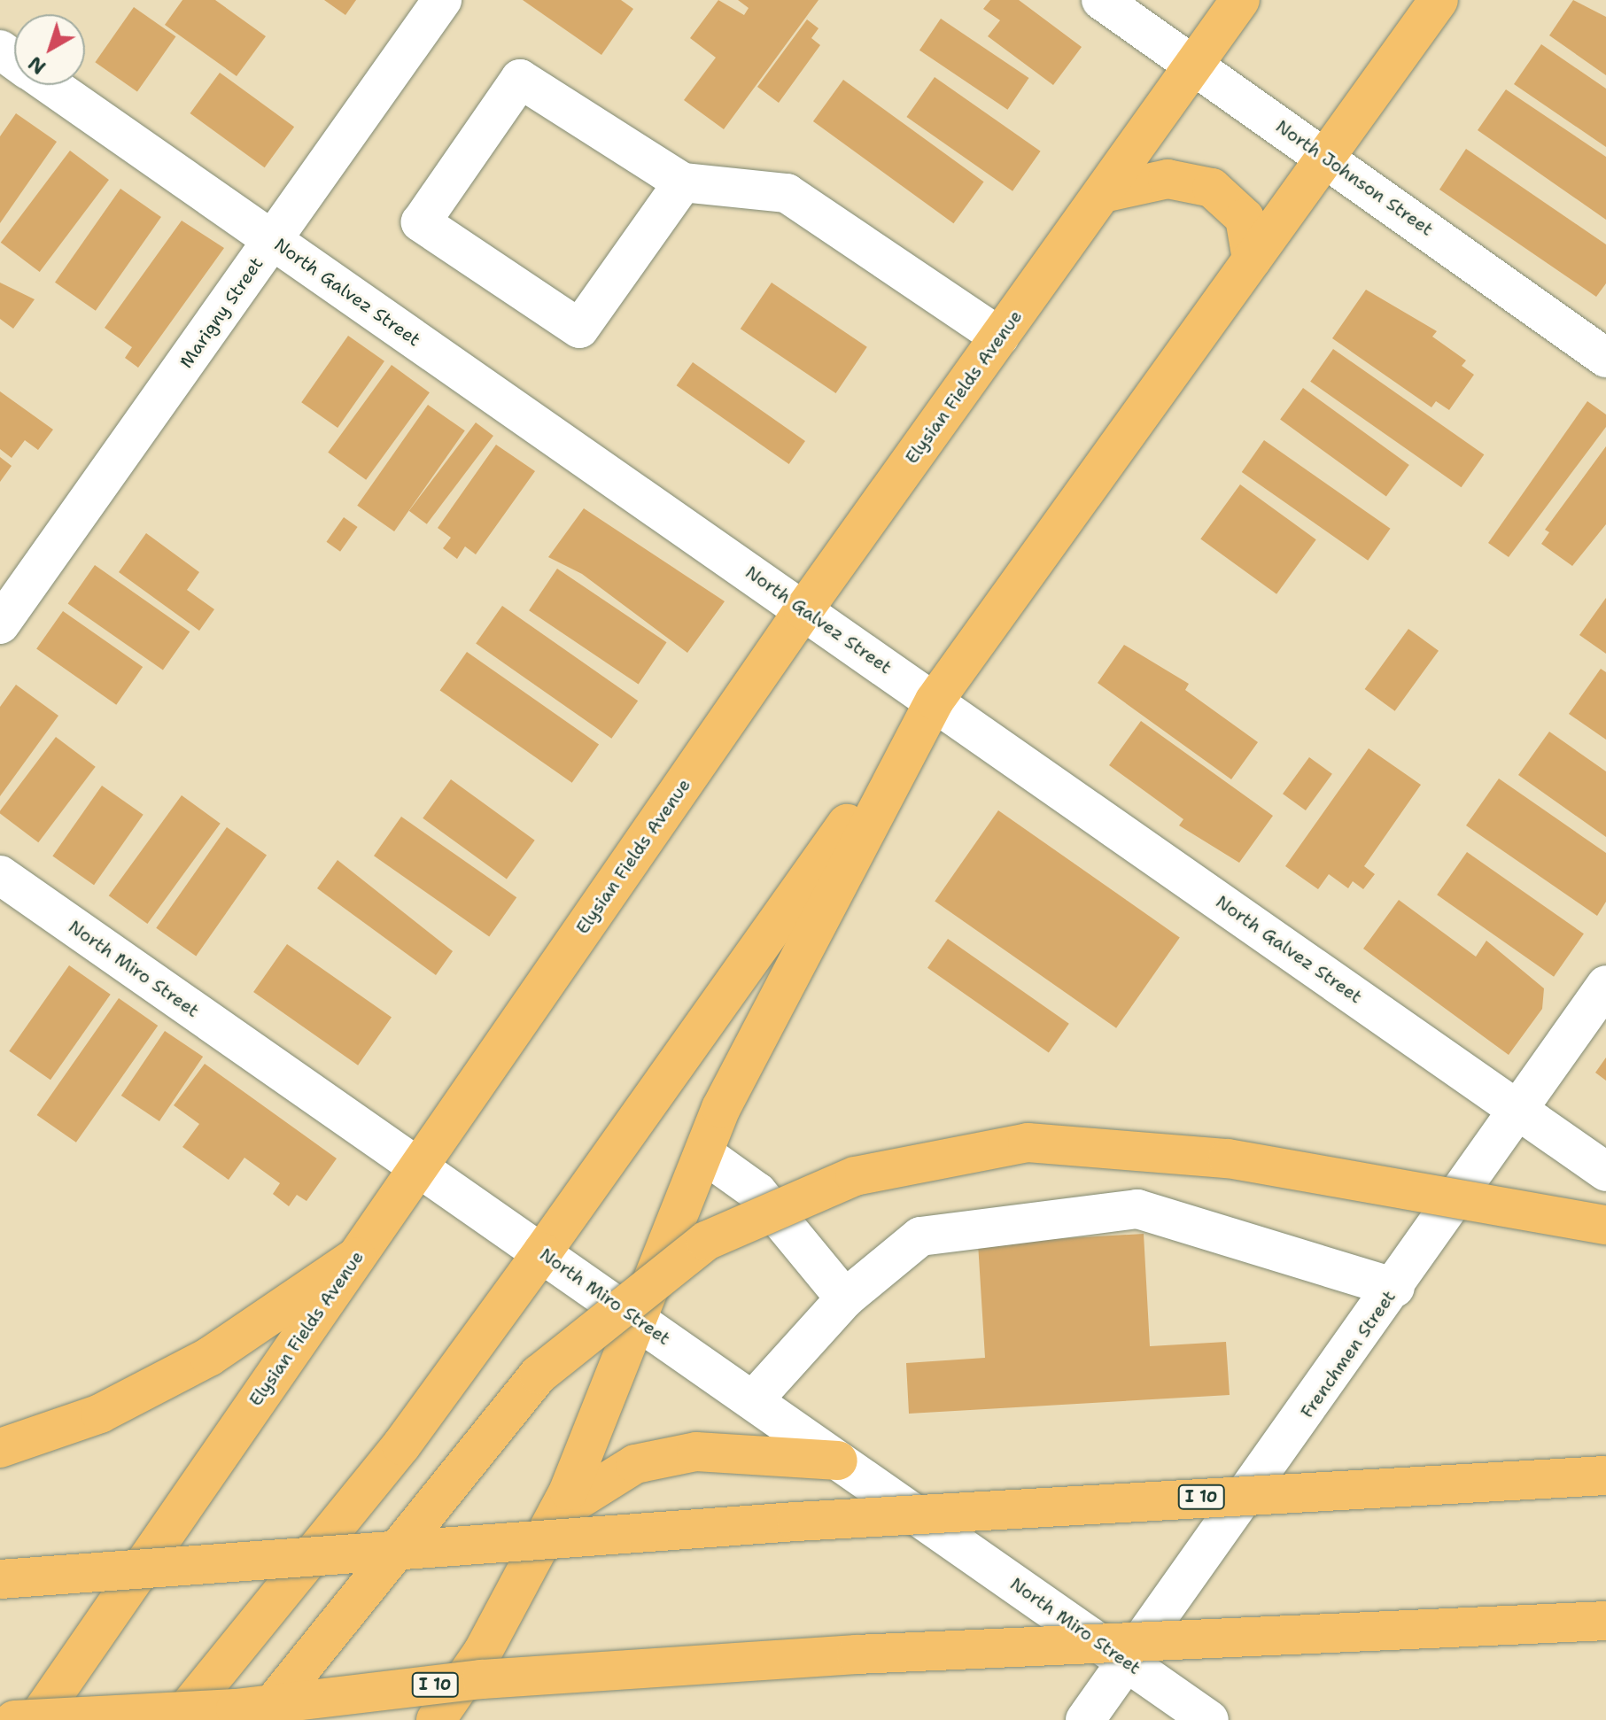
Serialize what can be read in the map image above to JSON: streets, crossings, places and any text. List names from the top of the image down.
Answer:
{
  "streets": {
    "main road": ["Elysian Fields Avenue", "I 10"],
    "street": [
      "North Johnson Street",
      "North Galvez Street",
      "Marigny Street",
      "North Miro Street",
      "Frenchmen Street"
    ]
  },
  "crossings": [
    ["North Johnson Street", "Elysian Fields Avenue"],
    ["North Galvez Street", "Marigny Street"],
    ["North Galvez Street", "Elysian Fields Avenue"],
    ["North Galvez Street", "Frenchmen Street"],
    ["Elysian Fields Avenue", "North Miro Street"],
    ["North Miro Street", "Frenchmen Street"]
  ],
  "north": "bottom left"
}
